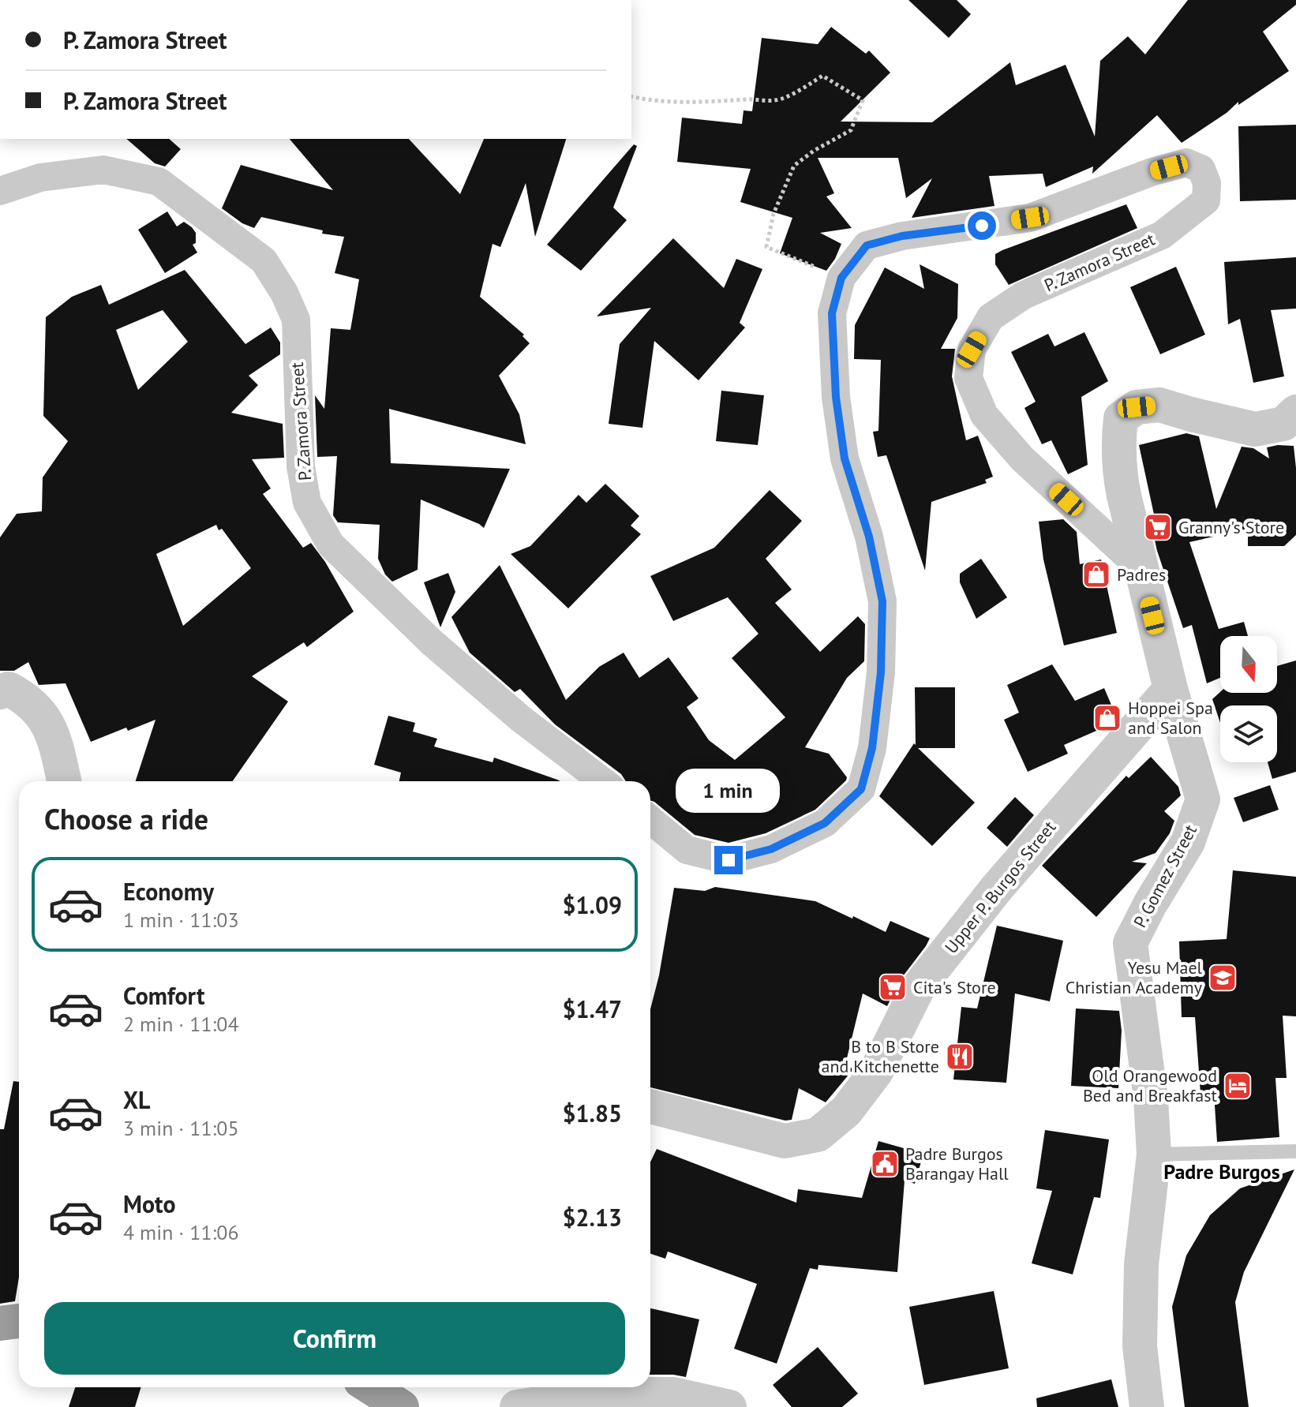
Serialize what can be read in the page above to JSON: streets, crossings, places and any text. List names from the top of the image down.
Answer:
{
  "streets": {
    "street": ["P. Zamora Street", "P. Gomez Street", "Upper P. Burgos Street"]
  },
  "crossings": [
    ["P. Zamora Street", "P. Gomez Street"],
    ["P. Gomez Street", "Upper P. Burgos Street"]
  ],
  "districts": ["Padre Burgos"],
  "places": {
    "supermarket": ["Granny's Store", "Cita's Store"],
    "shop": ["Padres", "Hoppei Spa and Salon"],
    "school or university": ["Yesu Mael Christian Academy"],
    "restaurant": ["B to B Store and Kitchenette"],
    "hotel": ["Old Orangewood Bed and Breakfast"],
    "public building": ["Padre Burgos Barangay Hall"]
  },
  "north": "bottom",
  "page": {
    "banner": ["P. Zamora Street", "P. Zamora Street"],
    "bubble": "1 min",
    "heading": "Choose a ride",
    "list": [
      {
        "name": "Economy",
        "note": "1 min · 11:03",
        "value": "$1.09"
      },
      {
        "name": "Comfort",
        "note": "2 min · 11:04",
        "value": "$1.47"
      },
      {
        "name": "XL",
        "note": "3 min · 11:05",
        "value": "$1.85"
      },
      {
        "name": "Moto",
        "note": "4 min · 11:06",
        "value": "$2.13"
      }
    ],
    "buttons": "Confirm"
  }
}
